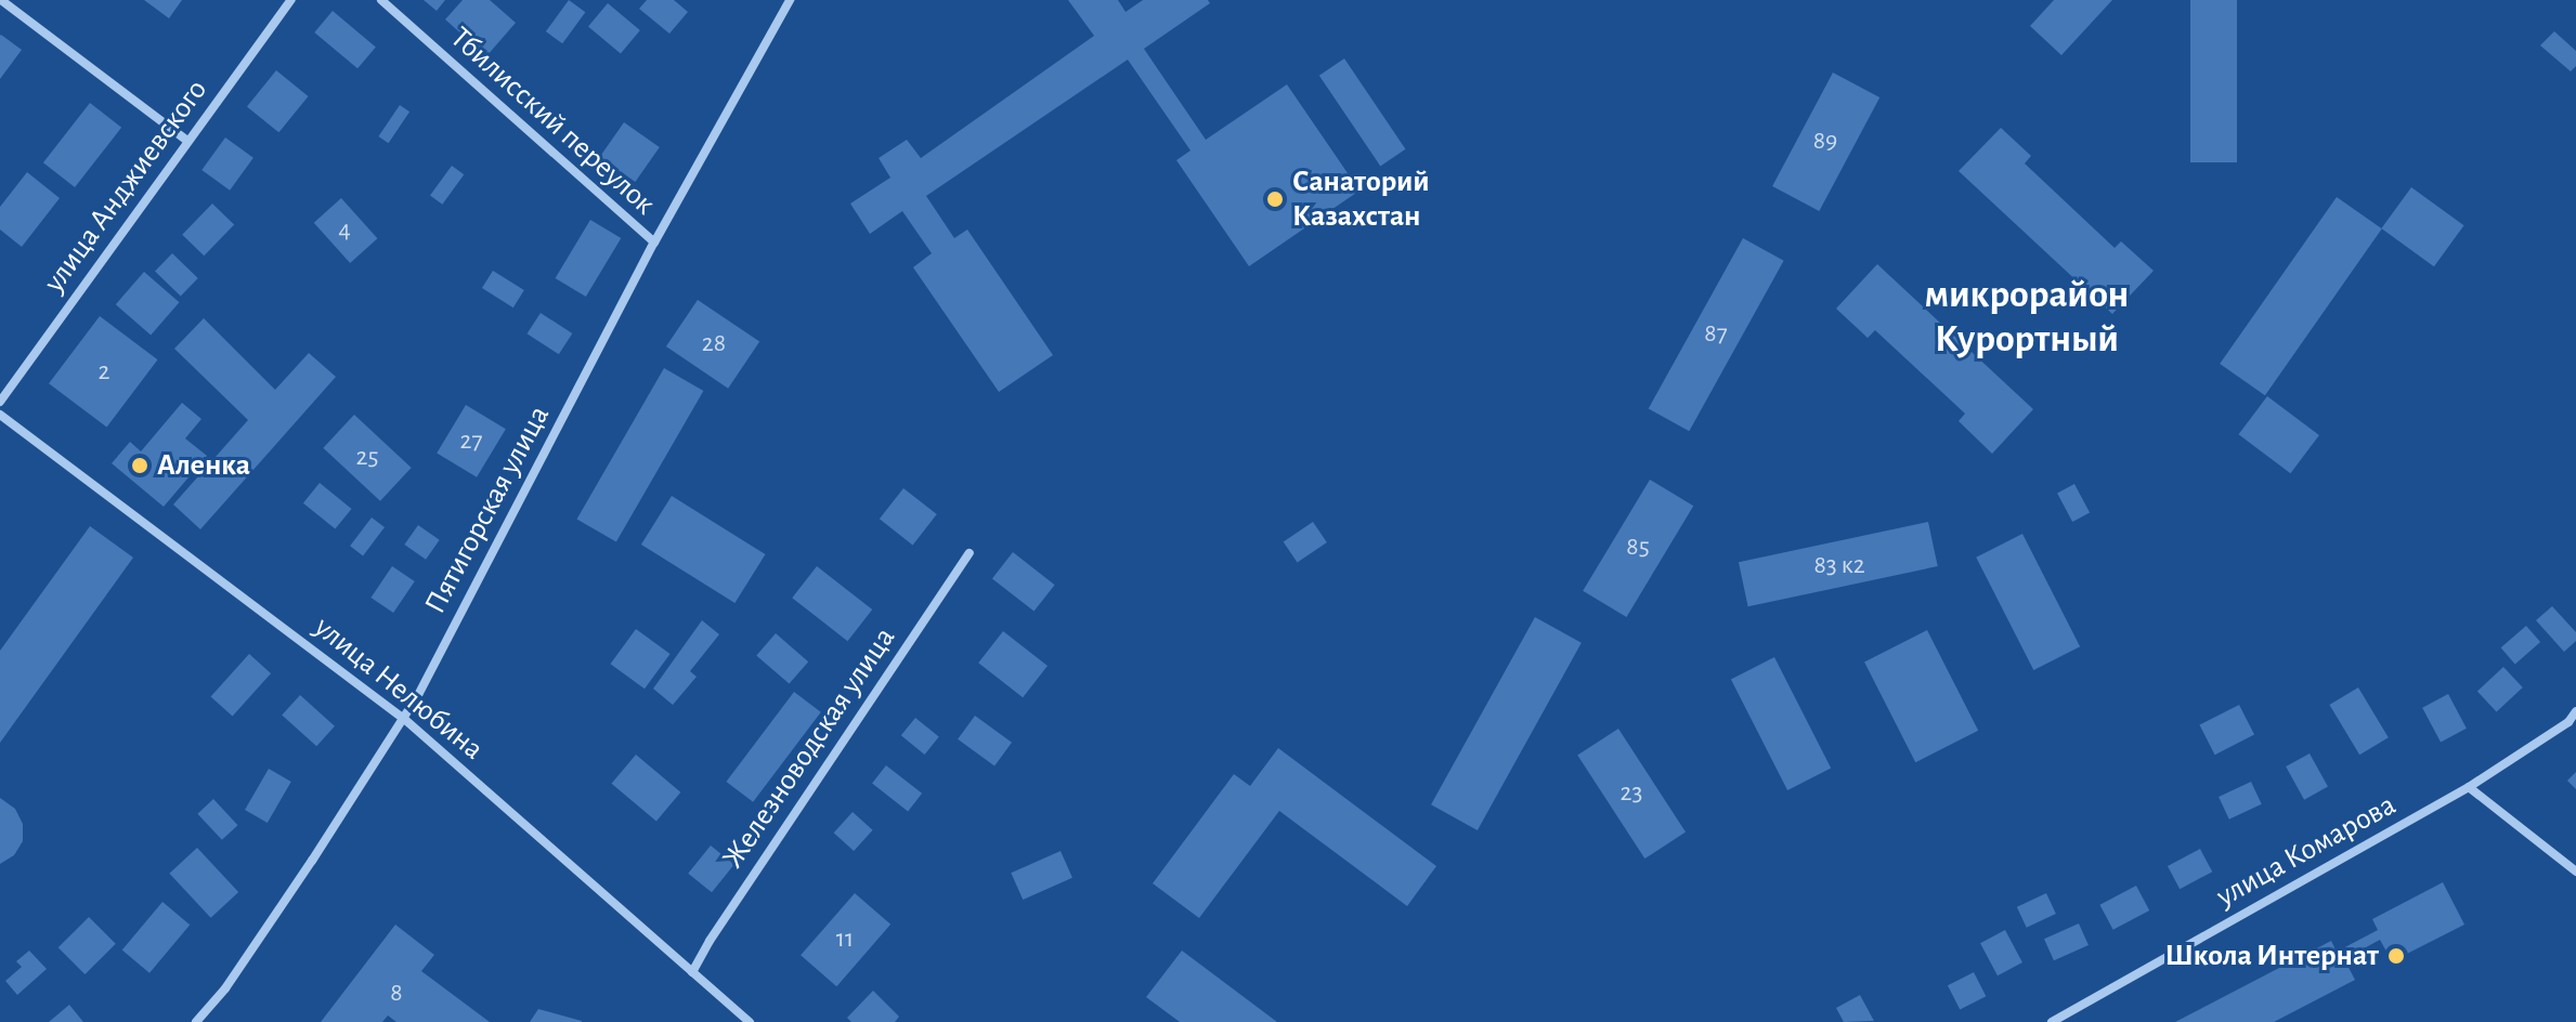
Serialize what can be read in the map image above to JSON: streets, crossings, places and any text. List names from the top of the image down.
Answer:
{
  "streets": {
    "street": [
      "Тбилисский переулок",
      "улица Анджиевского",
      "Пятигорская улица",
      "улица Нелюбина",
      "Железноводская улица",
      "улица Комарова"
    ]
  },
  "crossings": [
    ["Тбилисский переулок", "Пятигорская улица"],
    ["Пятигорская улица", "улица Нелюбина"],
    ["улица Нелюбина", "Железноводская улица"]
  ],
  "districts": ["микрорайон Курортный"],
  "places": ["Санаторий Казахстан", "Аленка", "Школа Интернат"],
  "house_numbers": [
    "89",
    "4",
    "87",
    "28",
    "2",
    "27",
    "25",
    "85",
    "83 к2",
    "23",
    "11",
    "8"
  ]
}
